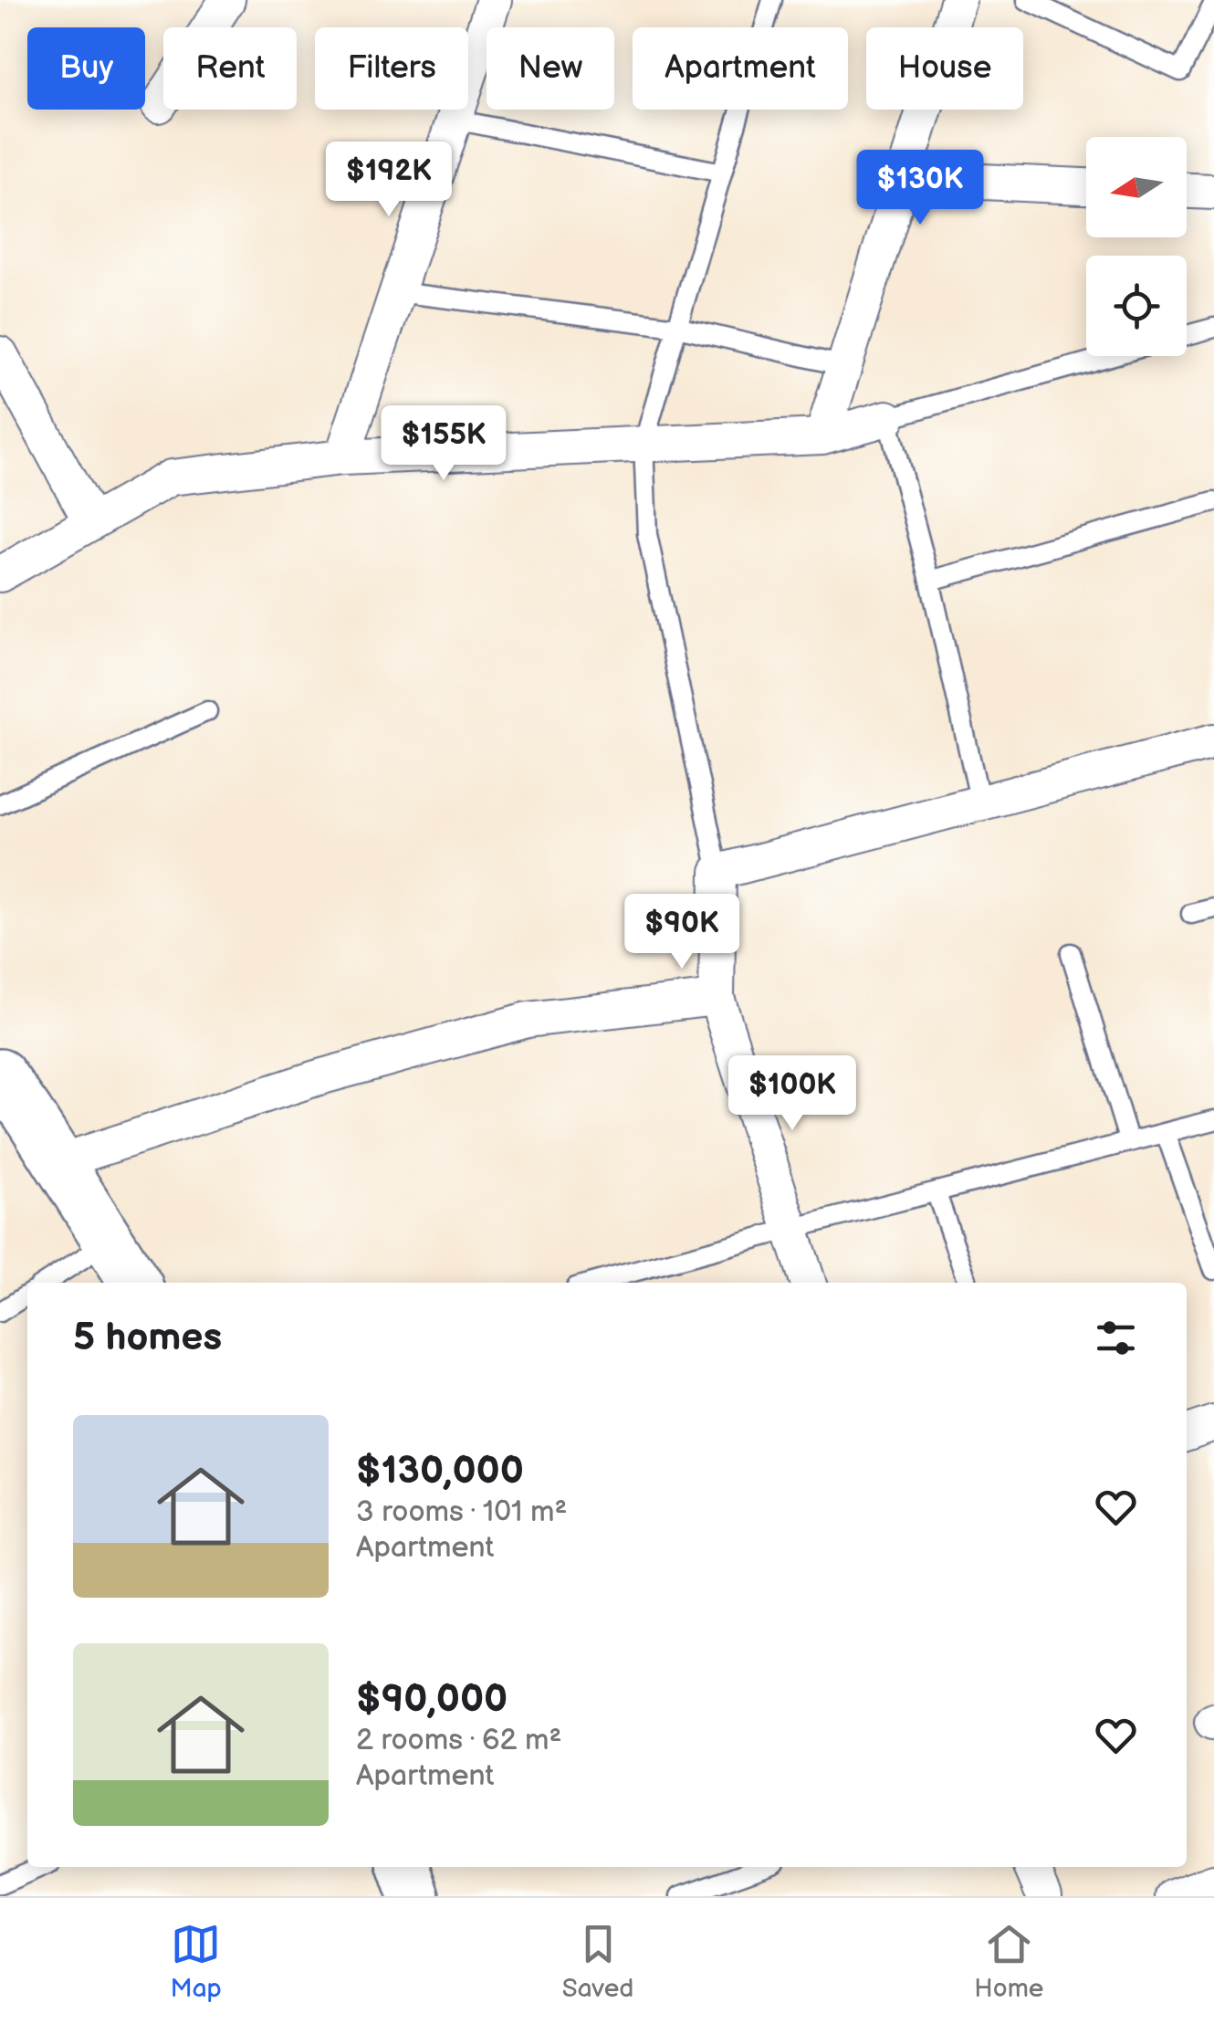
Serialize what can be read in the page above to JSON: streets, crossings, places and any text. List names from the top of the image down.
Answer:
{
  "north": "left",
  "page": {
    "chip": [
      "Buy",
      "Rent",
      "Filters",
      "New",
      "Apartment",
      "House"
    ],
    "price": [
      "$192K",
      "$130K",
      "$155K",
      "$90K",
      "$100K"
    ],
    "heading": "5 homes",
    "list": [
      {
        "name": "$130,000",
        "note": "3 rooms · 101 m² · Apartment"
      },
      {
        "name": "$90,000",
        "note": "2 rooms · 62 m² · Apartment"
      }
    ],
    "tabs": ["Map", "Saved", "Home"]
  }
}
